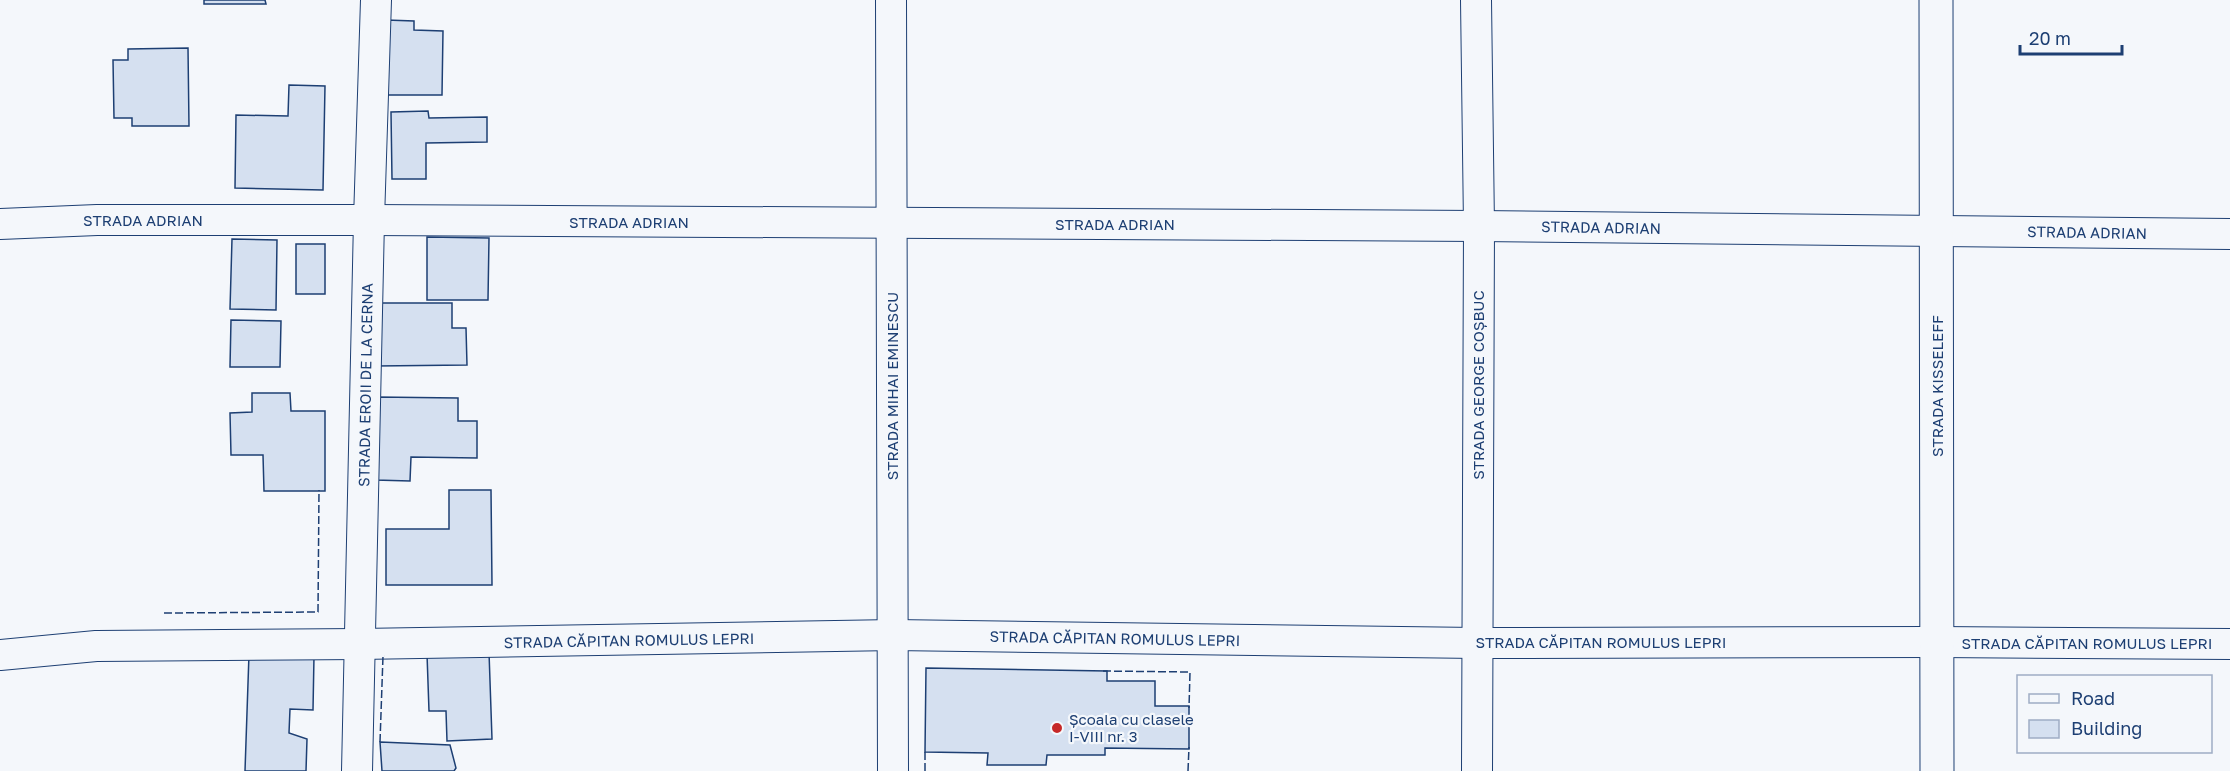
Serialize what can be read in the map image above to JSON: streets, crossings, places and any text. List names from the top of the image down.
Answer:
{
  "streets": {
    "street": [
      "STRADA ADRIAN",
      "STRADA EROII DE LA CERNA",
      "STRADA GEORGE COȘBUC",
      "STRADA MIHAI EMINESCU",
      "STRADA KISSELEFF",
      "STRADA CĂPITAN ROMULUS LEPRI"
    ]
  },
  "crossings": [
    ["STRADA ADRIAN", "STRADA EROII DE LA CERNA"],
    ["STRADA ADRIAN", "STRADA GEORGE COȘBUC"],
    ["STRADA ADRIAN", "STRADA MIHAI EMINESCU"],
    ["STRADA ADRIAN", "STRADA KISSELEFF"],
    ["STRADA EROII DE LA CERNA", "STRADA CĂPITAN ROMULUS LEPRI"],
    ["STRADA GEORGE COȘBUC", "STRADA CĂPITAN ROMULUS LEPRI"],
    ["STRADA MIHAI EMINESCU", "STRADA CĂPITAN ROMULUS LEPRI"],
    ["STRADA KISSELEFF", "STRADA CĂPITAN ROMULUS LEPRI"]
  ],
  "places": ["Școala cu clasele I-VIII nr. 3"],
  "legend": ["Road", "Building"],
  "scale_bar": "20 m"
}
